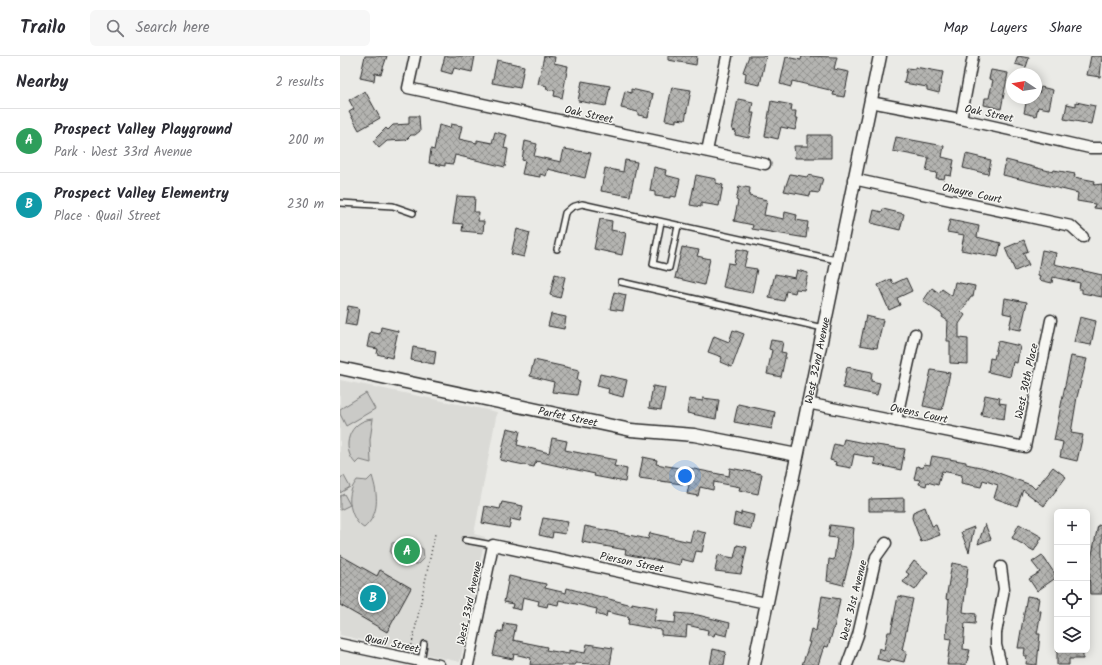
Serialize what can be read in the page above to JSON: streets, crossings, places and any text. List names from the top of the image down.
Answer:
{
  "streets": {
    "street": [
      "Oak Street",
      "Ohayre Court",
      "West 32nd Avenue",
      "West 30th Place",
      "Owens Court",
      "Parfet Street",
      "Pierson Street",
      "West 31st Avenue",
      "West 33rd Avenue",
      "Quail Street"
    ]
  },
  "crossings": [
    ["Oak Street", "West 32nd Avenue"],
    ["Ohayre Court", "West 32nd Avenue"],
    ["West 32nd Avenue", "Owens Court"],
    ["West 32nd Avenue", "Parfet Street"],
    ["West 32nd Avenue", "Pierson Street"],
    ["West 30th Place", "Owens Court"],
    ["Pierson Street", "West 33rd Avenue"]
  ],
  "north": "left",
  "page": {
    "header": "Trailo",
    "search": "Search here",
    "nav": ["Map", "Layers", "Share"],
    "heading": ["Nearby", "2 results"],
    "list": [
      {
        "mark": "A",
        "name": "Prospect Valley Playground",
        "note": "Park · West 33rd Avenue",
        "value": "200 m"
      },
      {
        "mark": "B",
        "name": "Prospect Valley Elementry",
        "note": "Place · Quail Street",
        "value": "230 m"
      }
    ],
    "map_buttons": ["+", "−"],
    "pins": ["A", "B"]
  }
}
